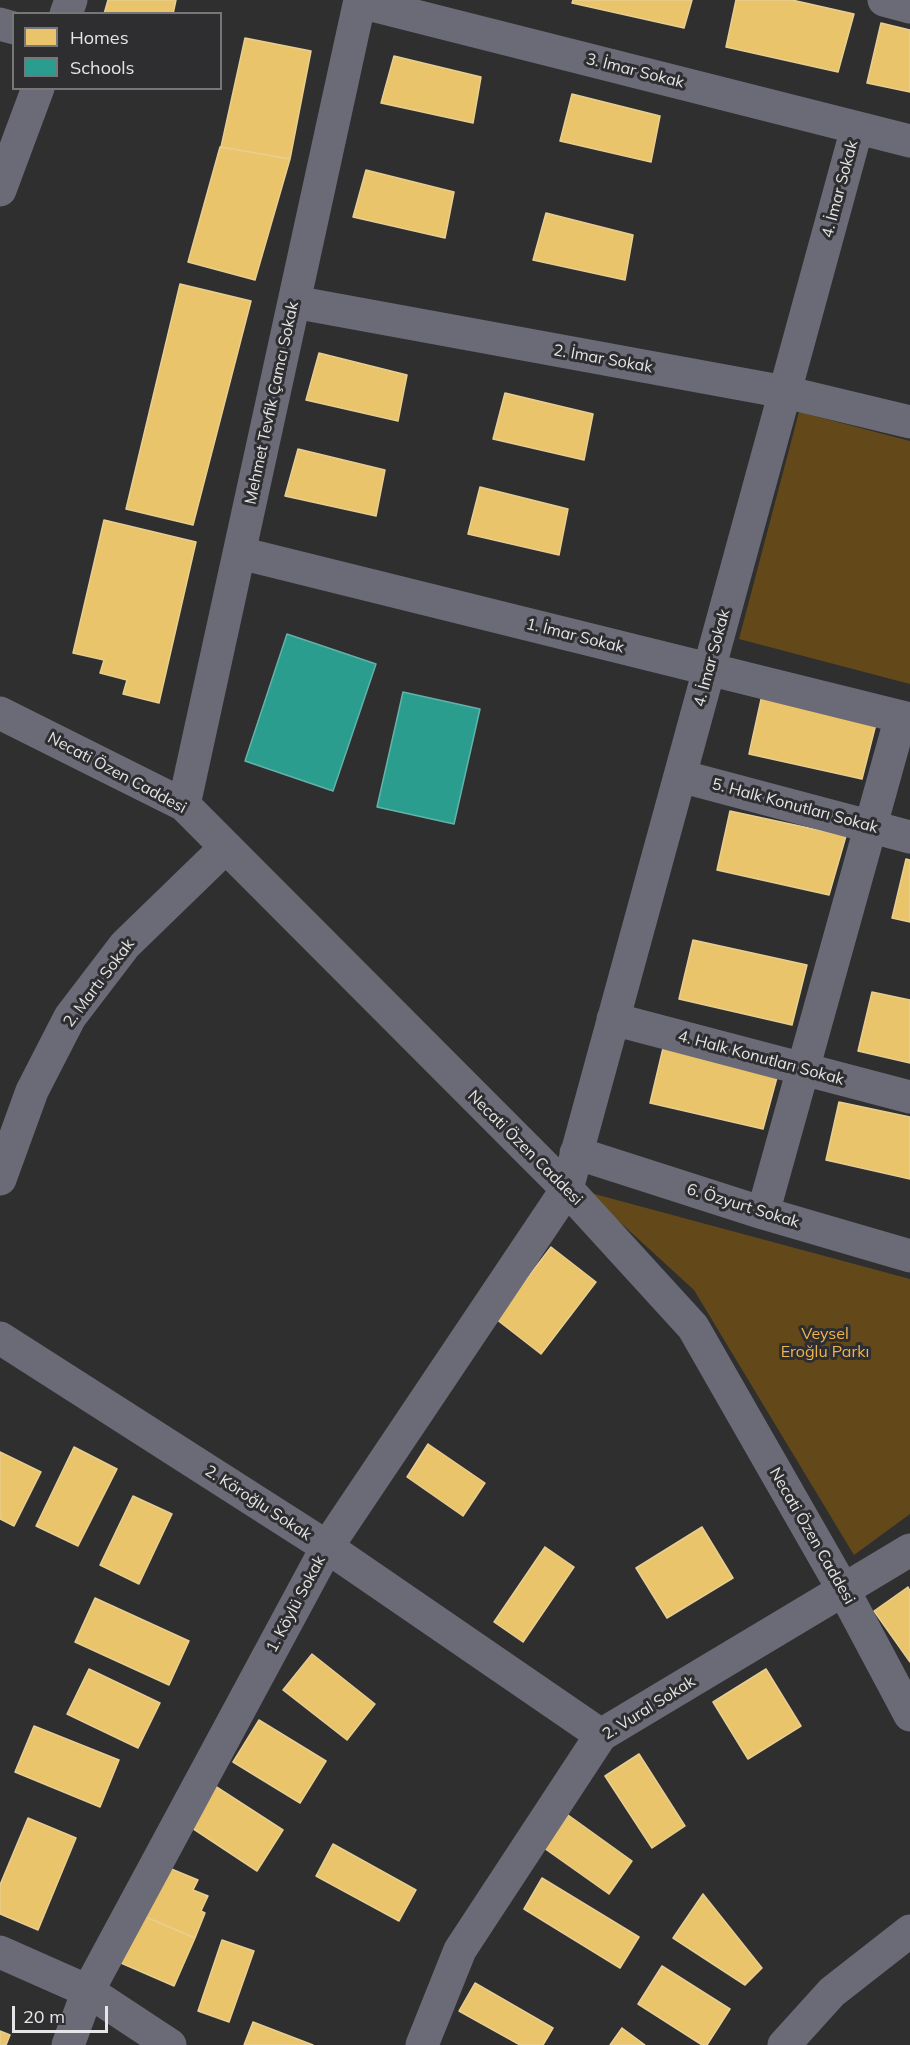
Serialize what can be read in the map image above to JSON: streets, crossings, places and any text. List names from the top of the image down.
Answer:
{
  "streets": {
    "street": [
      "3. İmar Sokak",
      "4. İmar Sokak",
      "2. İmar Sokak",
      "Mehmet Tevfik Çamcı Sokak",
      "1. İmar Sokak",
      "Necati Özen Caddesi",
      "5. Halk Konutları Sokak",
      "2. Martı Sokak",
      "4. Halk Konutları Sokak",
      "6. Özyurt Sokak",
      "2. Köroğlu Sokak",
      "1. Köylü Sokak",
      "2. Vural Sokak"
    ]
  },
  "crossings": [
    ["3. İmar Sokak", "4. İmar Sokak"],
    ["3. İmar Sokak", "Mehmet Tevfik Çamcı Sokak"],
    ["4. İmar Sokak", "2. İmar Sokak"],
    ["4. İmar Sokak", "1. İmar Sokak"],
    ["4. İmar Sokak", "Necati Özen Caddesi"],
    ["4. İmar Sokak", "5. Halk Konutları Sokak"],
    ["4. İmar Sokak", "4. Halk Konutları Sokak"],
    ["4. İmar Sokak", "6. Özyurt Sokak"],
    ["4. İmar Sokak", "1. Köylü Sokak"],
    ["2. İmar Sokak", "Mehmet Tevfik Çamcı Sokak"],
    ["Mehmet Tevfik Çamcı Sokak", "1. İmar Sokak"],
    ["Mehmet Tevfik Çamcı Sokak", "Necati Özen Caddesi"],
    ["Necati Özen Caddesi", "2. Martı Sokak"],
    ["Necati Özen Caddesi", "1. Köylü Sokak"],
    ["Necati Özen Caddesi", "2. Vural Sokak"],
    ["2. Köroğlu Sokak", "1. Köylü Sokak"],
    ["2. Köroğlu Sokak", "2. Vural Sokak"]
  ],
  "parks": ["Veysel Eroğlu Parkı"],
  "legend": ["Homes", "Schools"],
  "scale_bar": "20 m"
}
